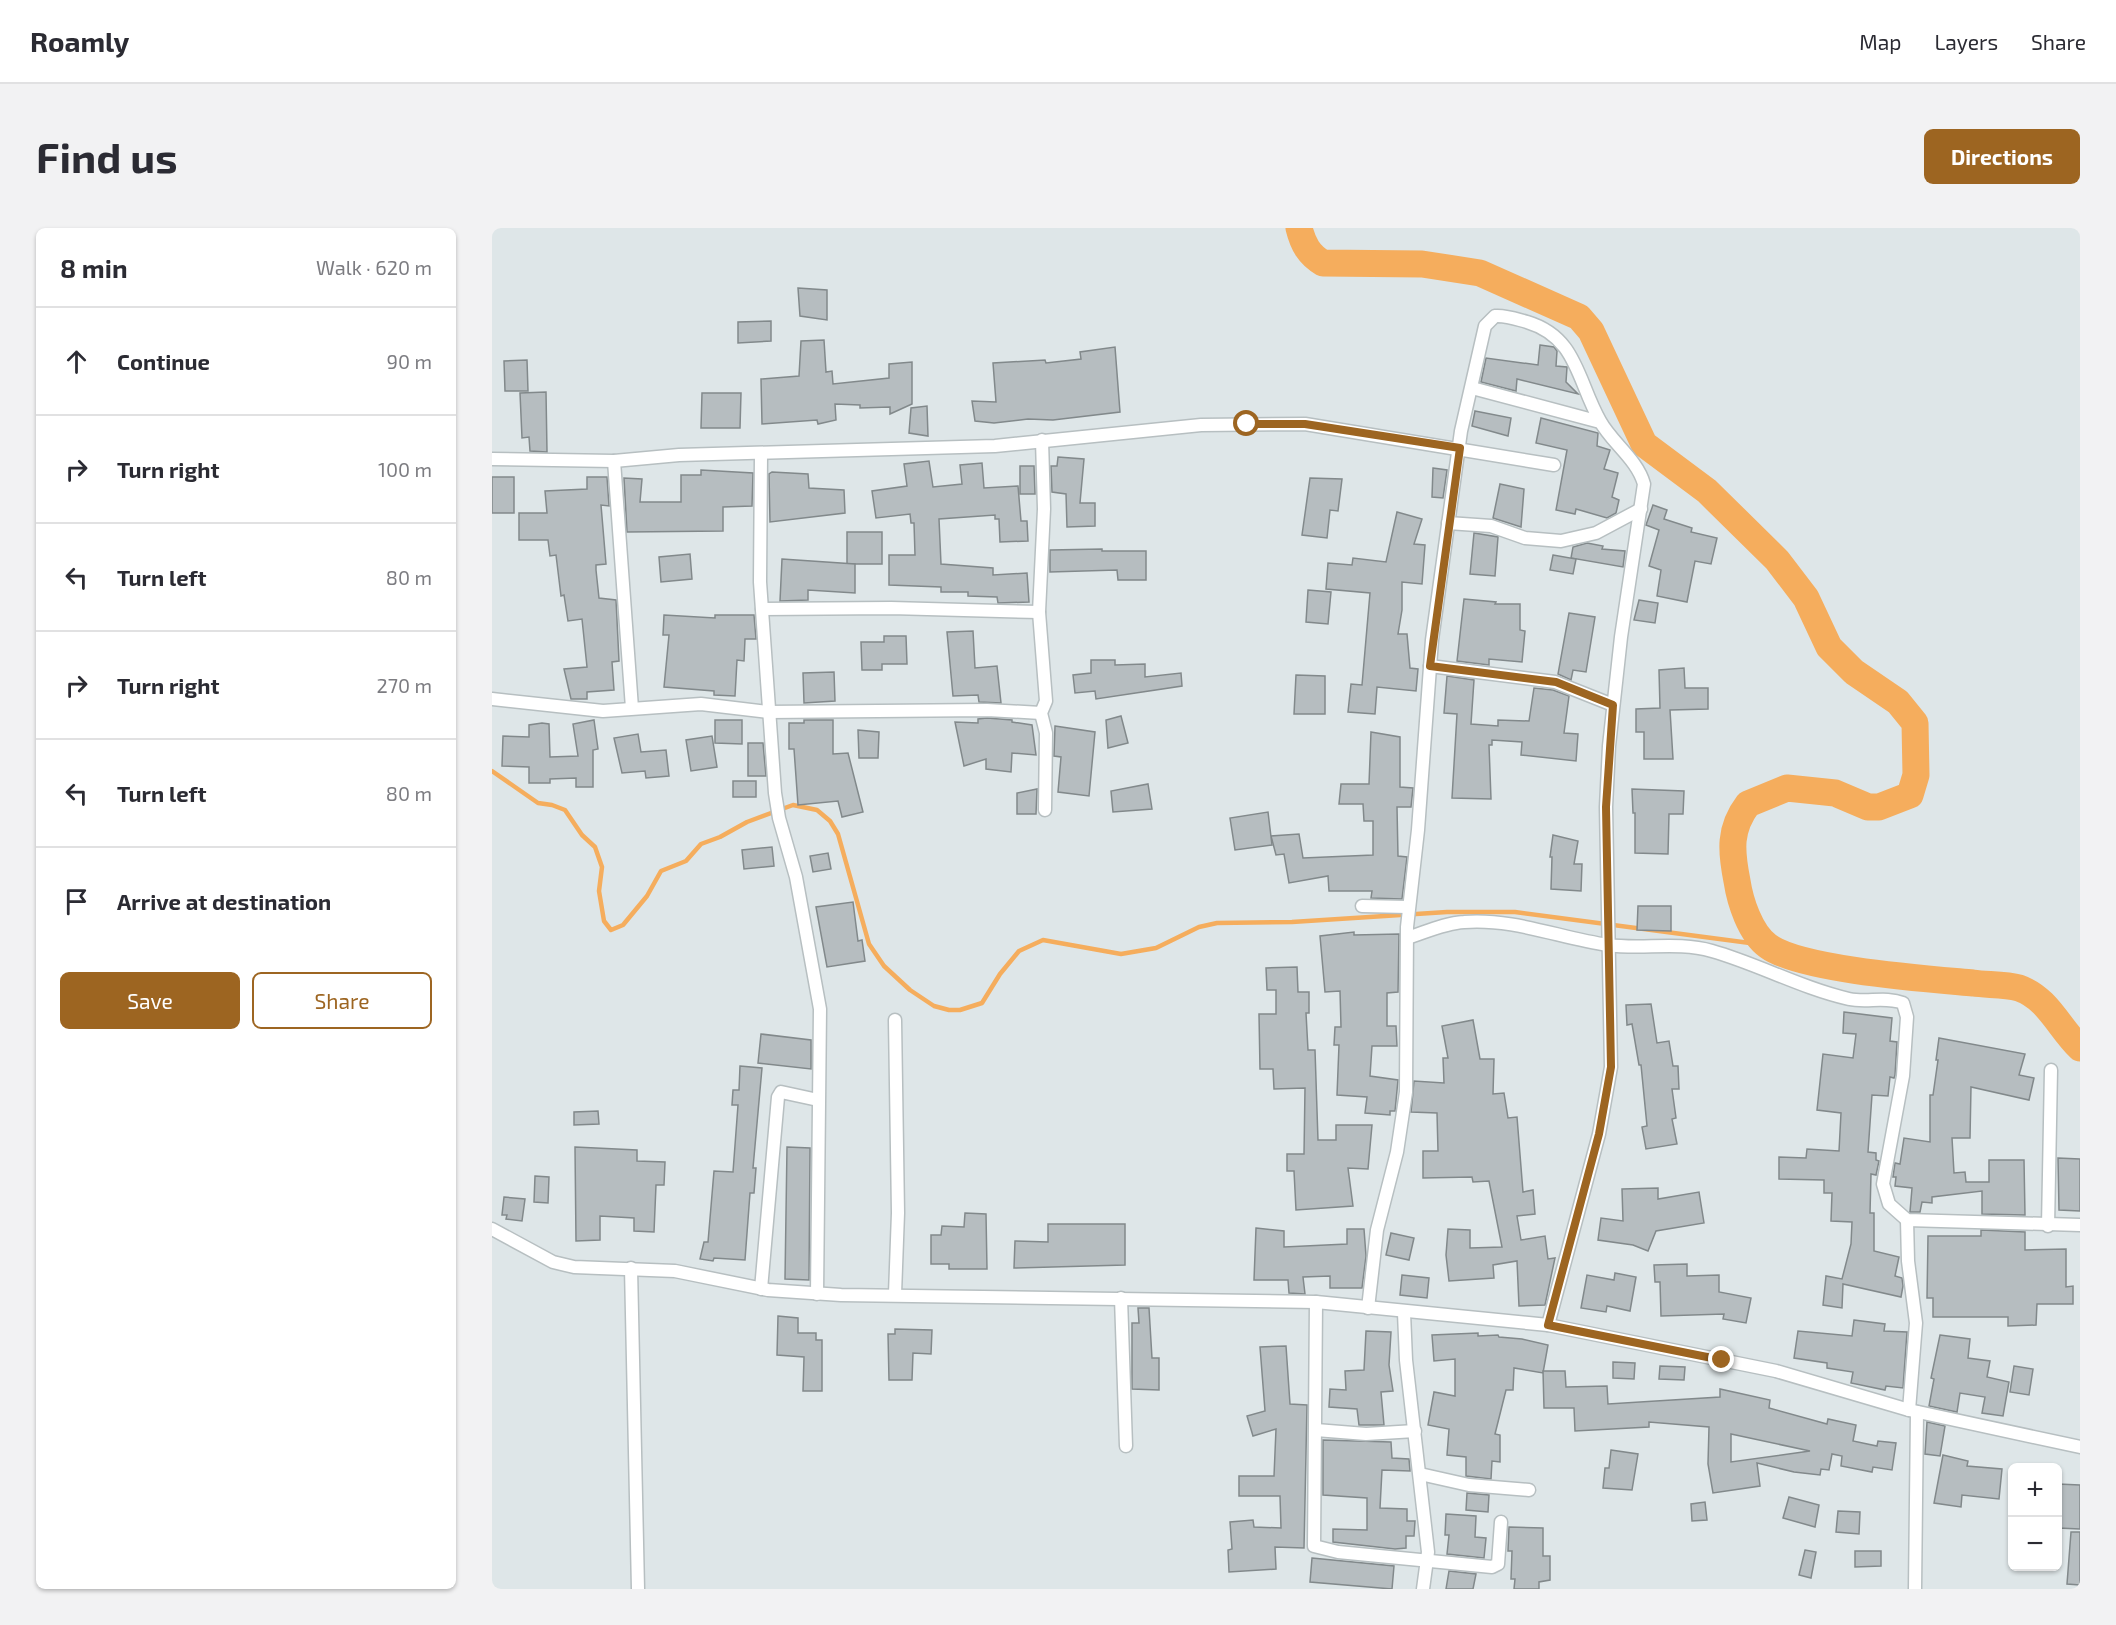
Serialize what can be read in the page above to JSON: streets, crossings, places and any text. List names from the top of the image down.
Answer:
{
  "page": {
    "header": "Roamly",
    "nav": ["Map", "Layers", "Share"],
    "buttons": [
      "Directions",
      ["Save", "Share"]
    ],
    "title": "Find us",
    "heading": ["8 min", "Walk · 620 m"],
    "list": [
      ["Continue", "90 m"],
      ["Turn right", "100 m"],
      ["Turn left", "80 m"],
      ["Turn right", "270 m"],
      ["Turn left", "80 m"],
      "Arrive at destination"
    ],
    "map_buttons": ["+", "−"]
  }
}
